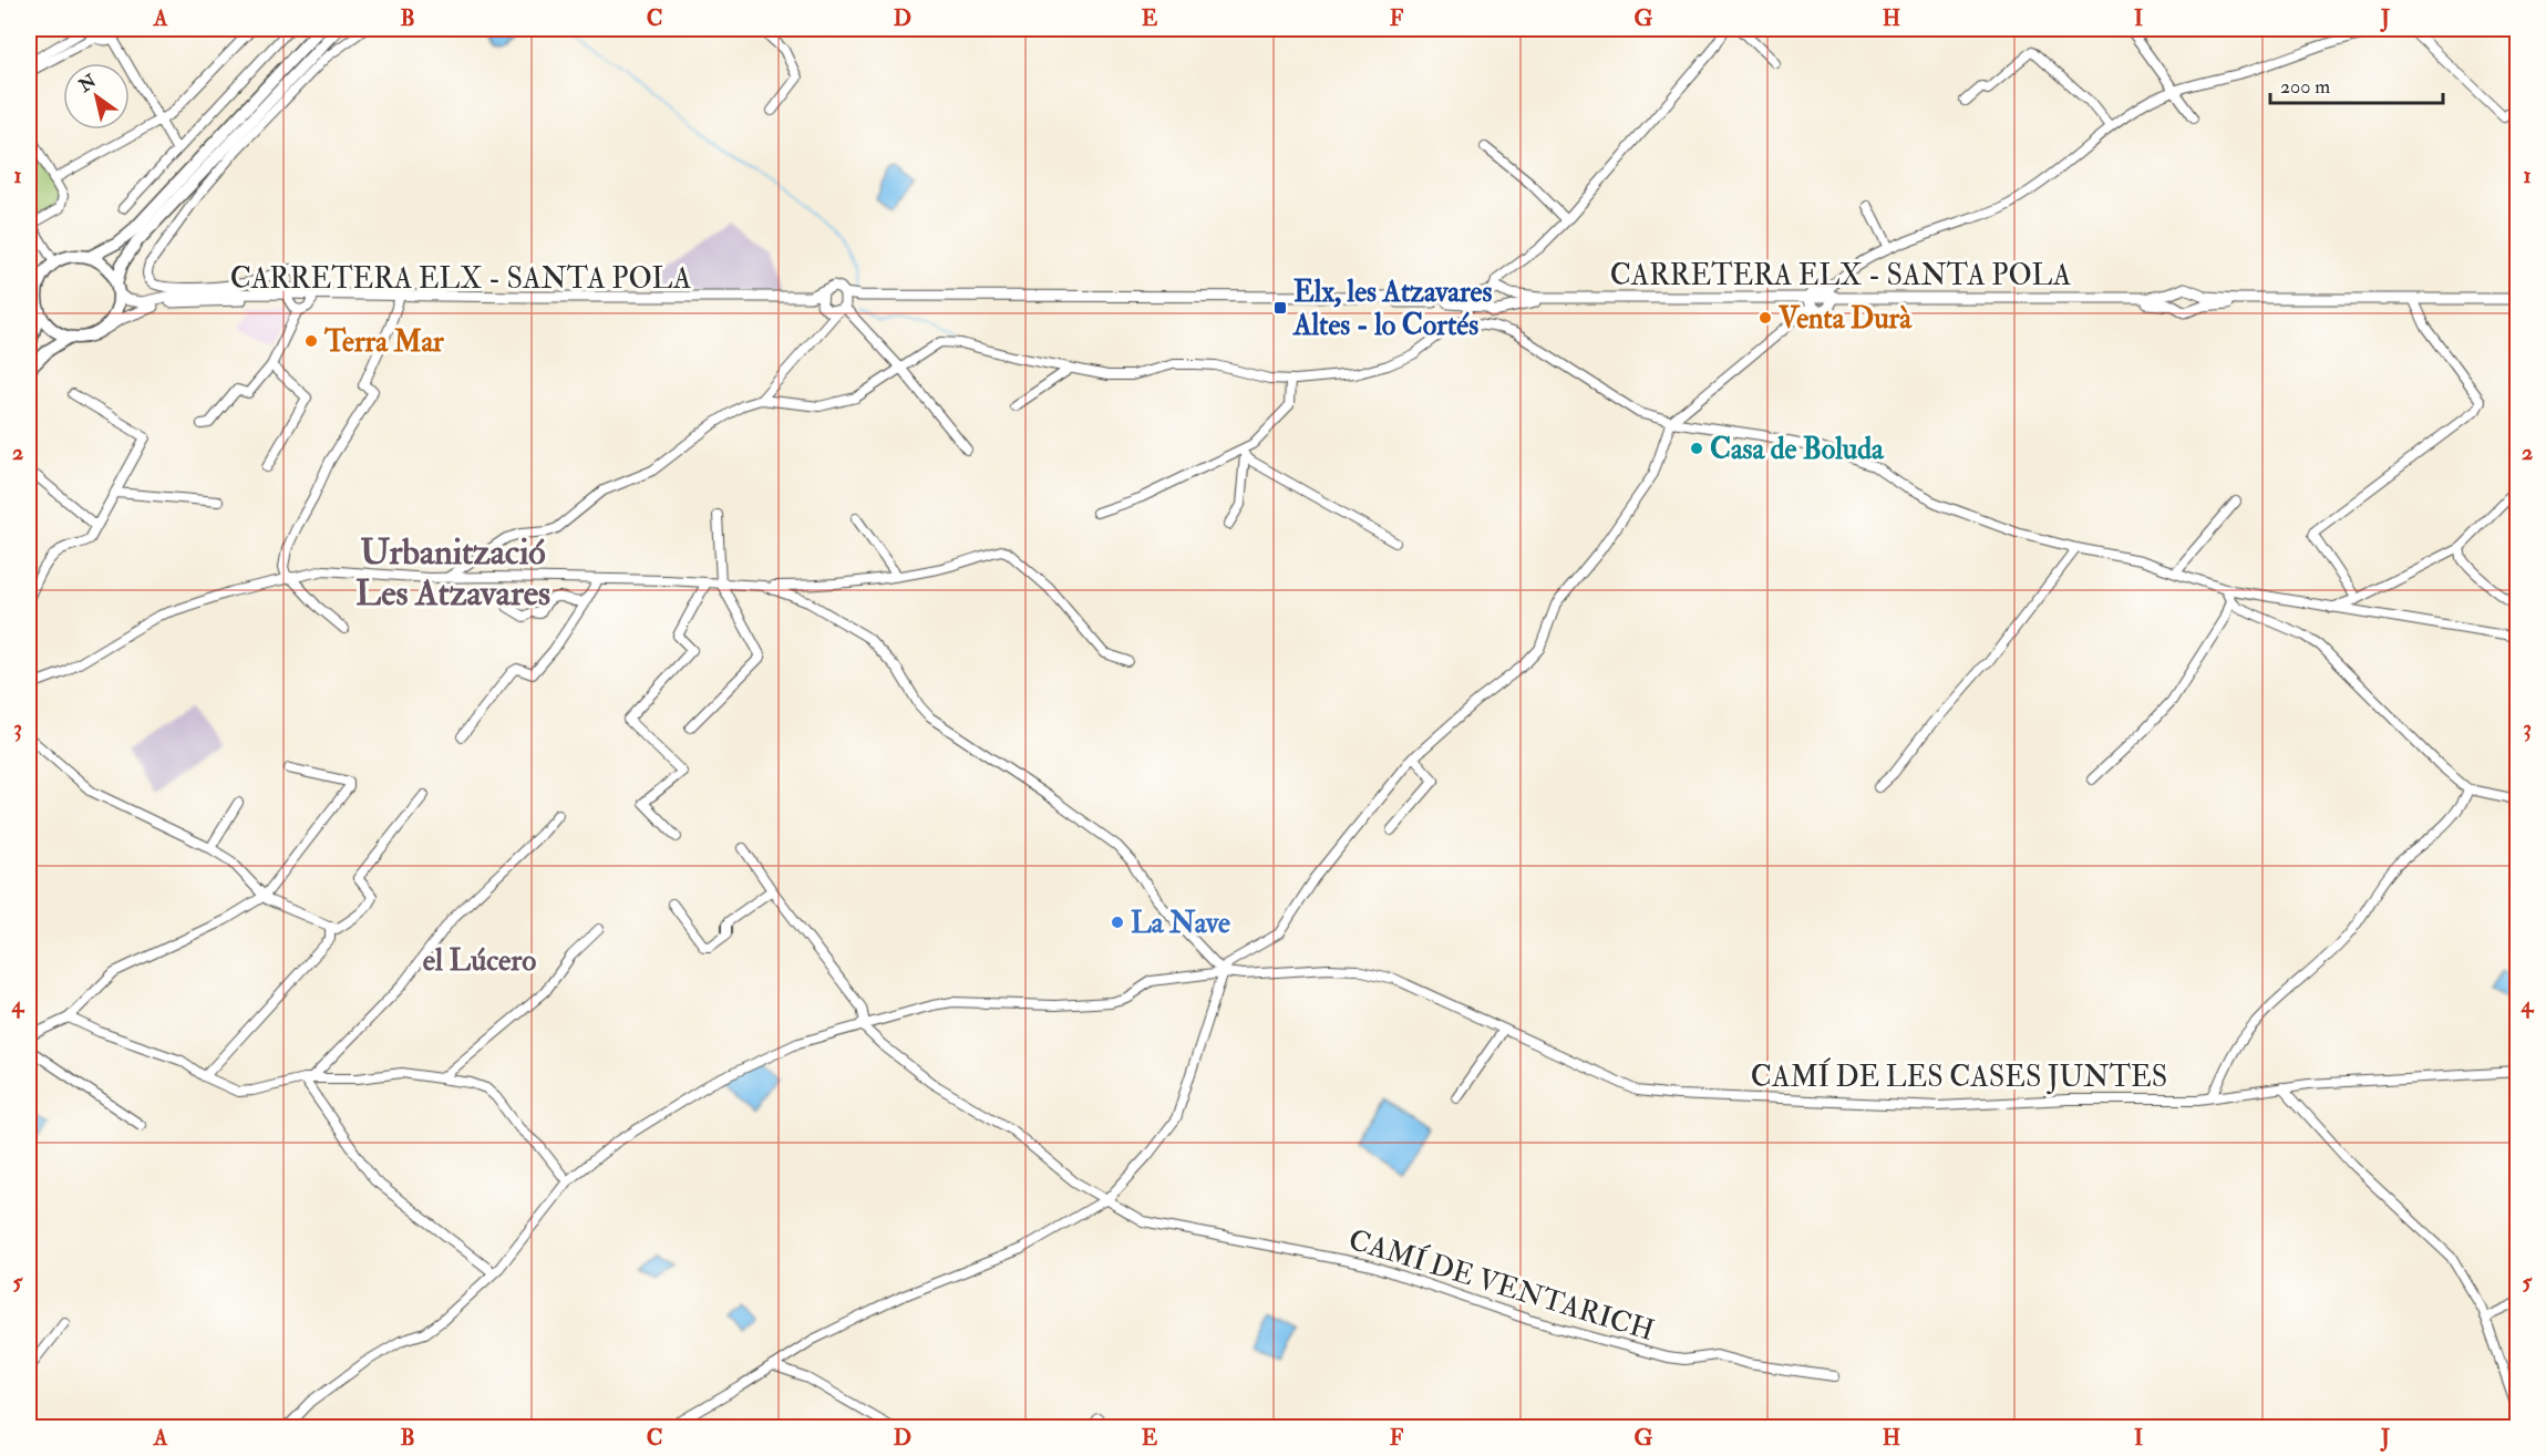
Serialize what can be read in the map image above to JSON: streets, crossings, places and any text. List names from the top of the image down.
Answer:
{
  "streets": {
    "main road": ["CARRETERA ELX - SANTA POLA"],
    "street": ["CAMÍ DE LES CASES JUNTES", "CAMÍ DE VENTARICH"]
  },
  "crossings": [
    ["CAMÍ DE LES CASES JUNTES", "CAMÍ DE VENTARICH"]
  ],
  "districts": ["Urbanització Les Atzavares", "el Lúcero"],
  "places": {
    "transit": ["Elx, les Atzavares Altes - lo Cortés"],
    "other": [
      "Venta Durà",
      "Terra Mar",
      "Casa de Boluda",
      "La Nave"
    ]
  },
  "scale_bar": "200 m",
  "north": "top left",
  "grid": {
    "columns": [
      "A",
      "B",
      "C",
      "D",
      "E",
      "F",
      "G",
      "H",
      "I",
      "J"
    ],
    "rows": [
      "1",
      "2",
      "3",
      "4",
      "5"
    ]
  }
}
